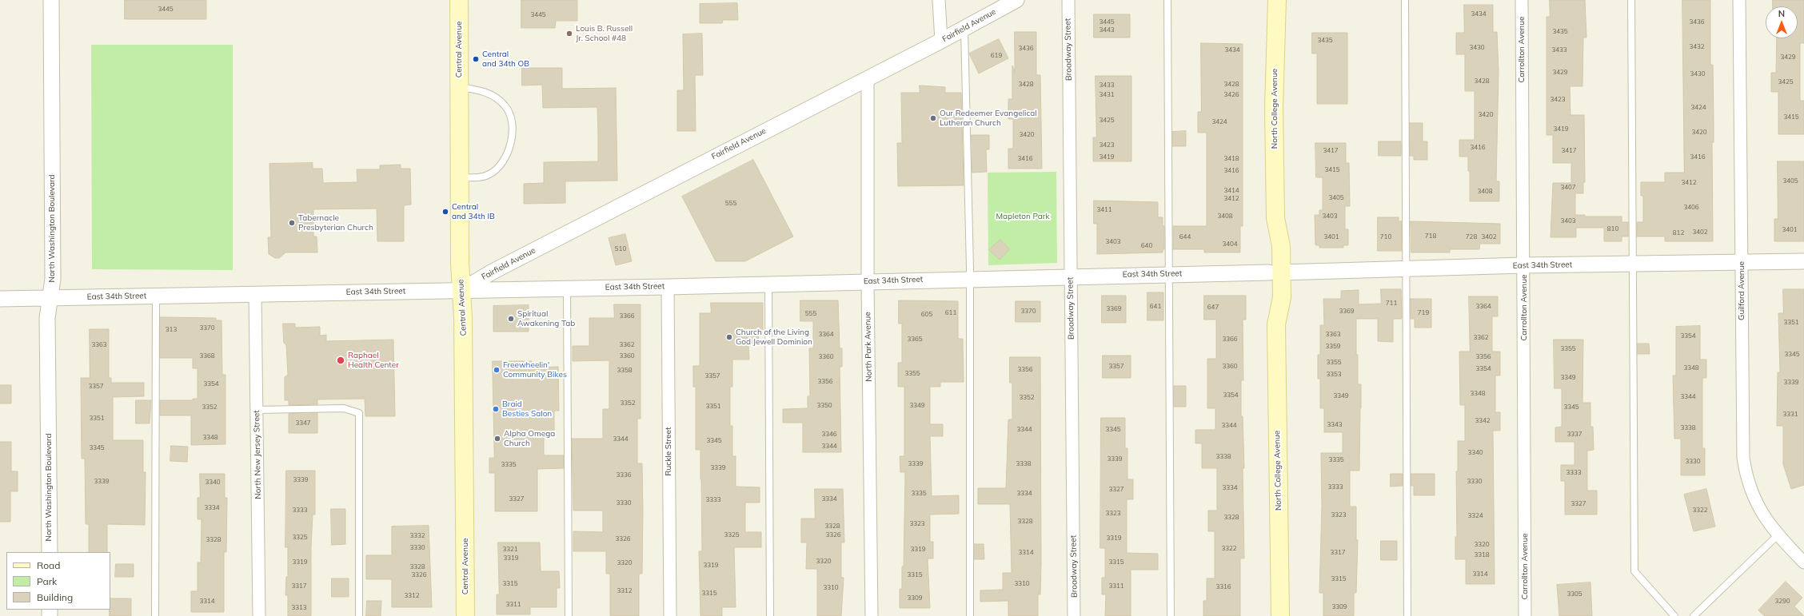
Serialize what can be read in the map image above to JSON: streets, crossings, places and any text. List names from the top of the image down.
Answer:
{
  "streets": {
    "main road": ["Central Avenue", "North College Avenue"],
    "street": [
      "Fairfield Avenue",
      "Broadway Street",
      "Carrollton Avenue",
      "North Washington Boulevard",
      "East 34th Street",
      "Guilford Avenue",
      "North Park Avenue",
      "Ruckle Street",
      "North New Jersey Street"
    ]
  },
  "crossings": [
    ["Fairfield Avenue", "Central Avenue"],
    ["Fairfield Avenue", "East 34th Street"],
    ["Fairfield Avenue", "North Park Avenue"],
    ["Central Avenue", "East 34th Street"],
    ["Broadway Street", "East 34th Street"],
    ["Carrollton Avenue", "East 34th Street"],
    ["North College Avenue", "East 34th Street"],
    ["North Washington Boulevard", "East 34th Street"],
    ["East 34th Street", "Guilford Avenue"],
    ["East 34th Street", "North Park Avenue"],
    ["East 34th Street", "Ruckle Street"],
    ["East 34th Street", "North New Jersey Street"]
  ],
  "parks": ["Mapleton Park"],
  "places": [
    "Louis B. Russell Jr. School #48",
    "Central and 34th OB",
    "Our Redeemer Evangelical Lutheran Church",
    "Central and 34th IB",
    "Tabernacle Presbyterian Church",
    "Spiritual Awakening Tab",
    "Church of the Living God Jewell Dominion",
    "Raphael Health Center",
    "Freewheelin' Community Bikes",
    "Braid Besties Salon",
    "Alpha Omega Church"
  ],
  "house_numbers": [
    "3445",
    "3434",
    "3445",
    "3445",
    "3436",
    "3443",
    "3435",
    "3435",
    "3432",
    "3430",
    "3436",
    "3434",
    "3433",
    "619",
    "3429",
    "3429",
    "3430",
    "3428",
    "3425",
    "3428",
    "3428",
    "3433",
    "3431",
    "3426",
    "3423",
    "3424",
    "3420",
    "3415",
    "3425",
    "3424",
    "3419",
    "3420",
    "3420",
    "3423",
    "3416",
    "3417",
    "3417",
    "3419",
    "3416",
    "3416",
    "3418",
    "3415",
    "3416",
    "3405",
    "3412",
    "3407",
    "3414",
    "3408",
    "3405",
    "3412",
    "555",
    "3406",
    "3411",
    "3408",
    "3403",
    "3403",
    "810",
    "3401",
    "3402",
    "812",
    "718",
    "644",
    "3401",
    "710",
    "728",
    "3402",
    "3403",
    "3404",
    "640",
    "510",
    "711",
    "641",
    "3364",
    "647",
    "3369",
    "3370",
    "3369",
    "611",
    "719",
    "555",
    "605",
    "3366",
    "3351",
    "3370",
    "313",
    "3364",
    "3363",
    "3354",
    "3362",
    "3365",
    "3366",
    "3363",
    "3362",
    "3359",
    "3355",
    "3345",
    "3368",
    "3360",
    "3360",
    "3356",
    "3355",
    "3357",
    "3360",
    "3348",
    "3354",
    "3356",
    "3358",
    "3355",
    "3353",
    "3357",
    "3349",
    "3356",
    "3339",
    "3354",
    "3357",
    "3348",
    "3354",
    "3349",
    "3344",
    "3352",
    "3352",
    "3350",
    "3349",
    "3351",
    "3352",
    "3345",
    "3331",
    "3351",
    "3342",
    "3347",
    "3343",
    "3344",
    "3338",
    "3344",
    "3345",
    "3346",
    "3337",
    "3348",
    "3344",
    "3345",
    "3344",
    "3345",
    "3340",
    "3338",
    "3339",
    "3335",
    "3330",
    "3339",
    "3338",
    "3335",
    "3339",
    "3333",
    "3336",
    "3339",
    "3339",
    "3330",
    "3340",
    "3333",
    "3334",
    "3327",
    "3335",
    "3334",
    "3327",
    "3334",
    "3333",
    "3330",
    "3327",
    "3334",
    "3333",
    "3322",
    "3323",
    "3323",
    "3324",
    "3328",
    "3328",
    "3323",
    "3328",
    "3325",
    "3326",
    "3332",
    "3325",
    "3319",
    "3326",
    "3328",
    "3320",
    "3330",
    "3322",
    "3321",
    "3319",
    "3314",
    "3317",
    "3318",
    "3319",
    "3320",
    "3319",
    "3315",
    "3320",
    "3319",
    "3328",
    "3314",
    "3326",
    "3315",
    "3315",
    "3315",
    "3310",
    "3317",
    "3311",
    "3316",
    "3310",
    "3312",
    "3315",
    "3305",
    "3312",
    "3309",
    "3314",
    "3290",
    "3311",
    "3309",
    "3313"
  ],
  "legend": ["Road", "Park", "Building"],
  "north": "top"
}
